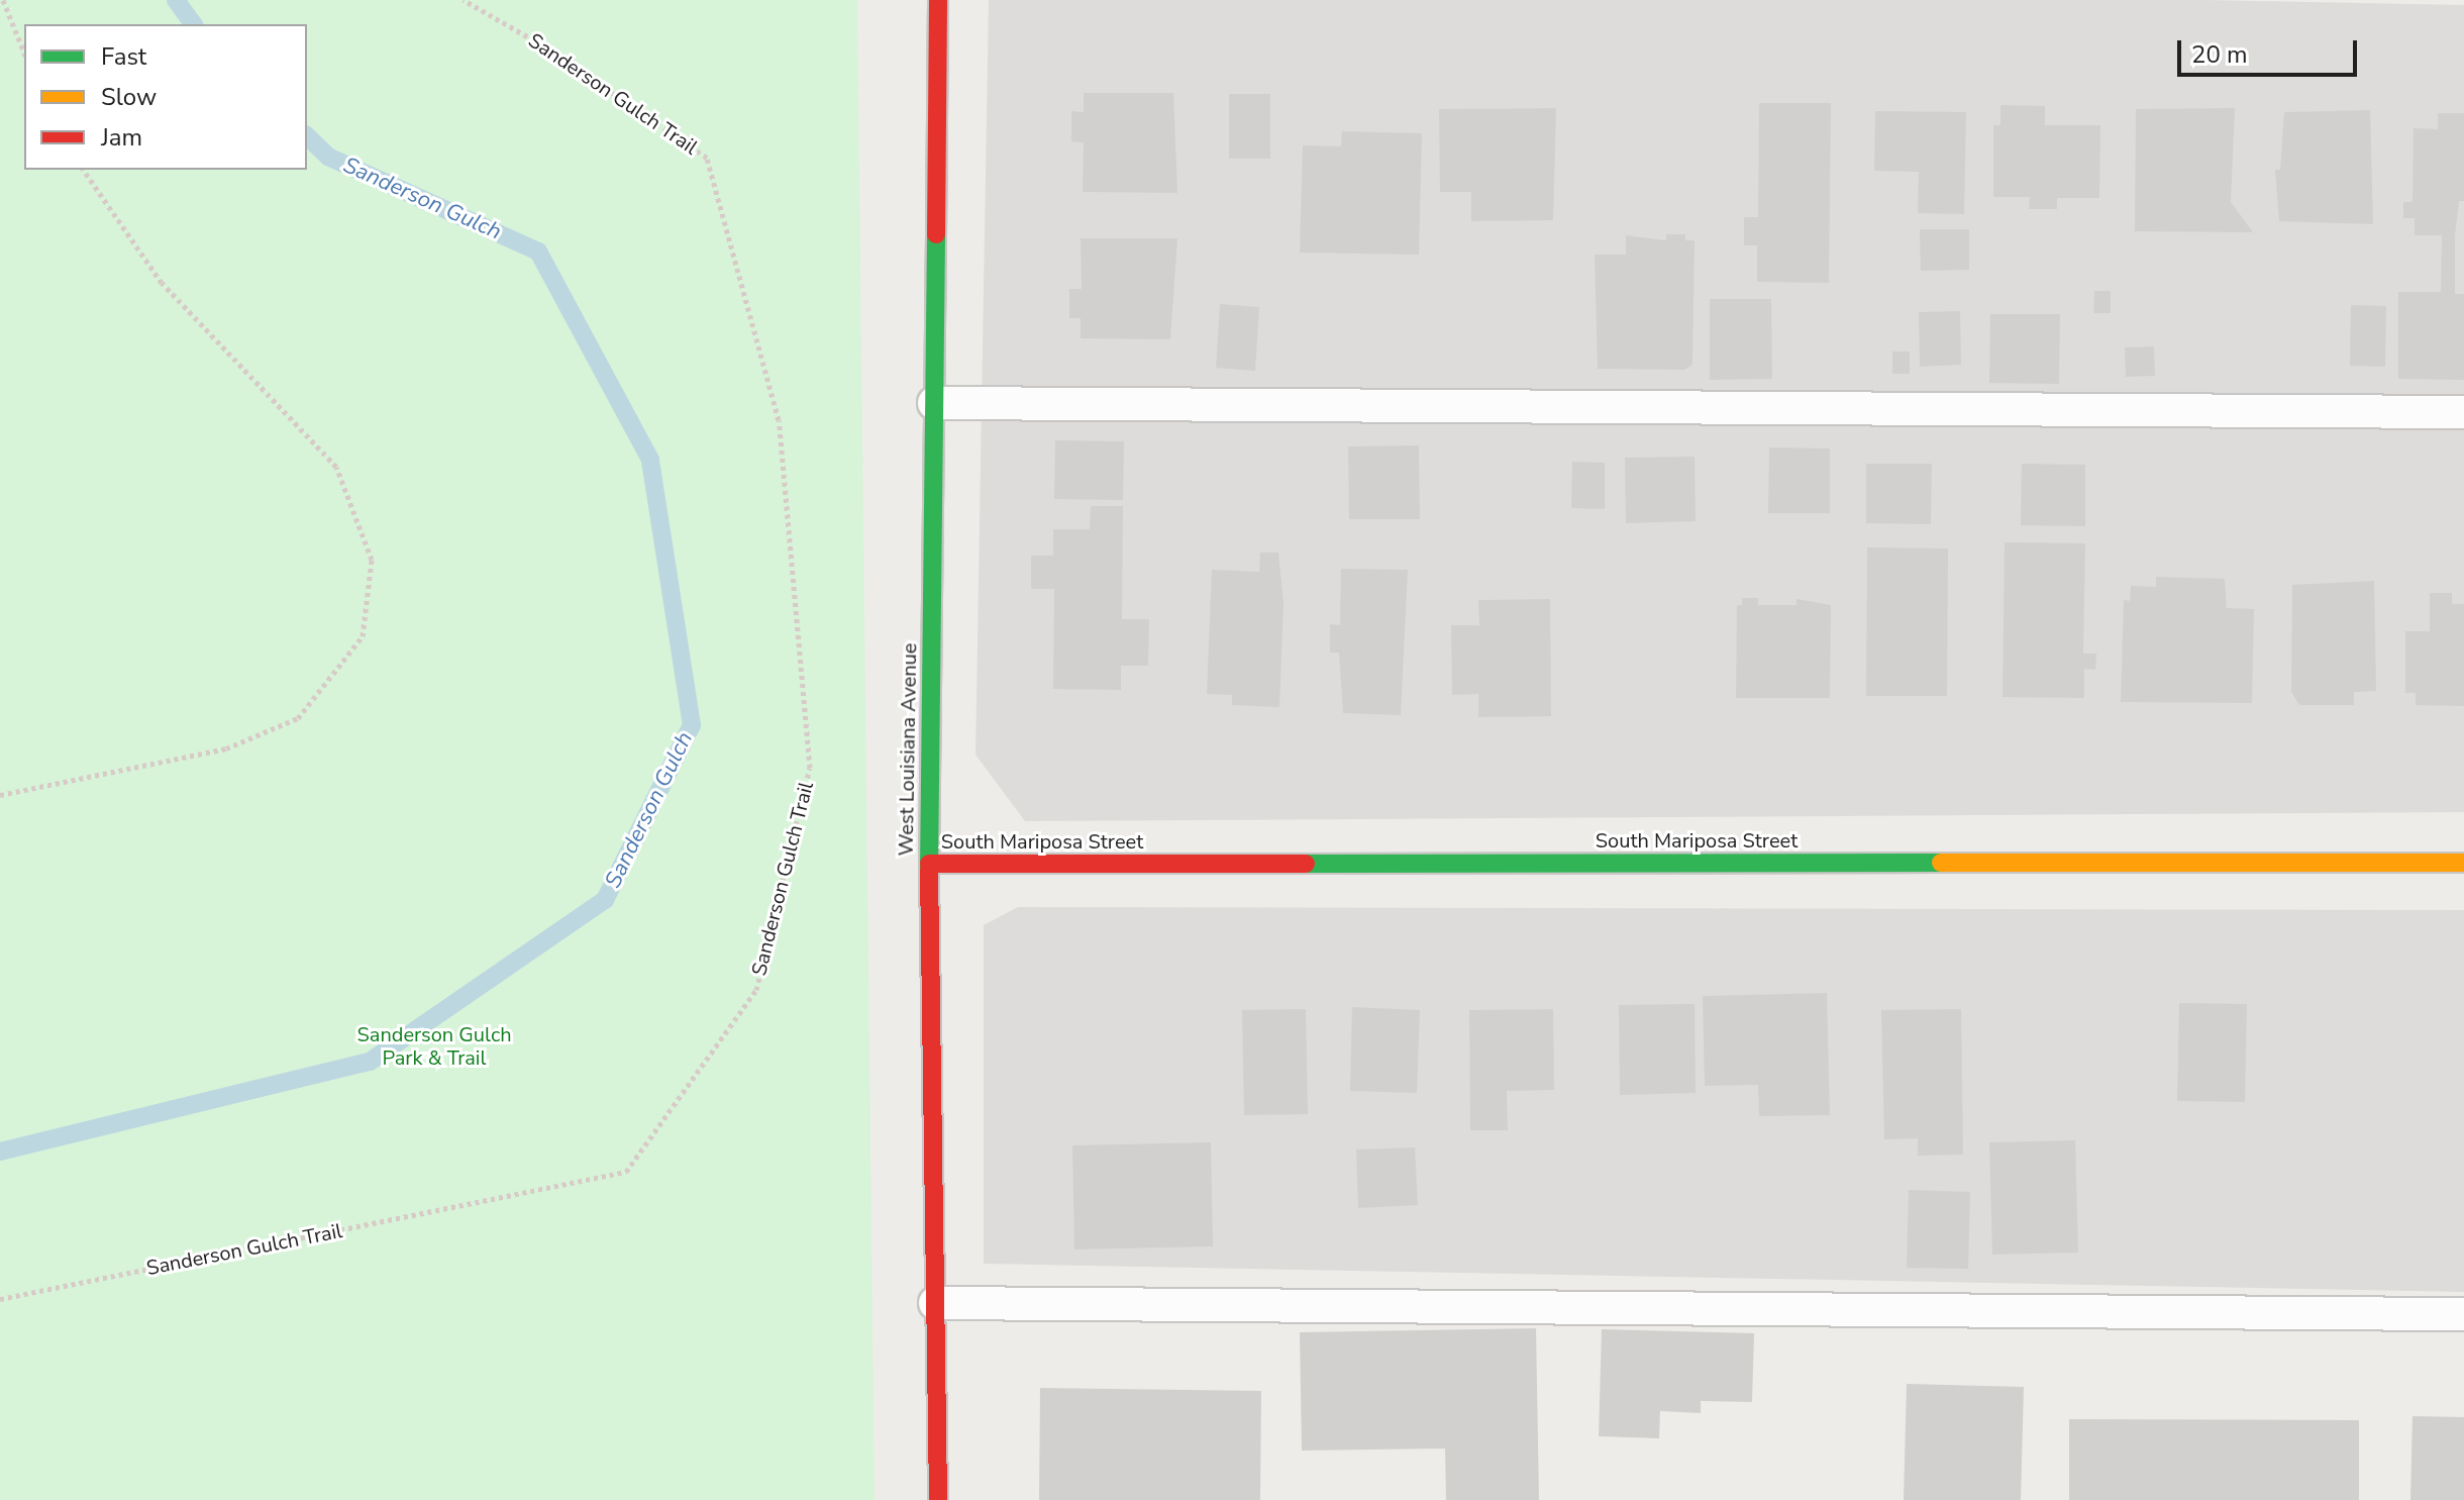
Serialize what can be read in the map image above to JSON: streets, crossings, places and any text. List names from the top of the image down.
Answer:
{
  "streets": {
    "street": ["West Louisiana Avenue", "South Mariposa Street"],
    "path": ["Sanderson Gulch Trail"]
  },
  "crossings": [
    ["West Louisiana Avenue", "South Mariposa Street"]
  ],
  "water": ["Sanderson Gulch"],
  "parks": ["Sanderson Gulch Park & Trail"],
  "legend": ["Fast", "Slow", "Jam"],
  "scale_bar": "20 m"
}
